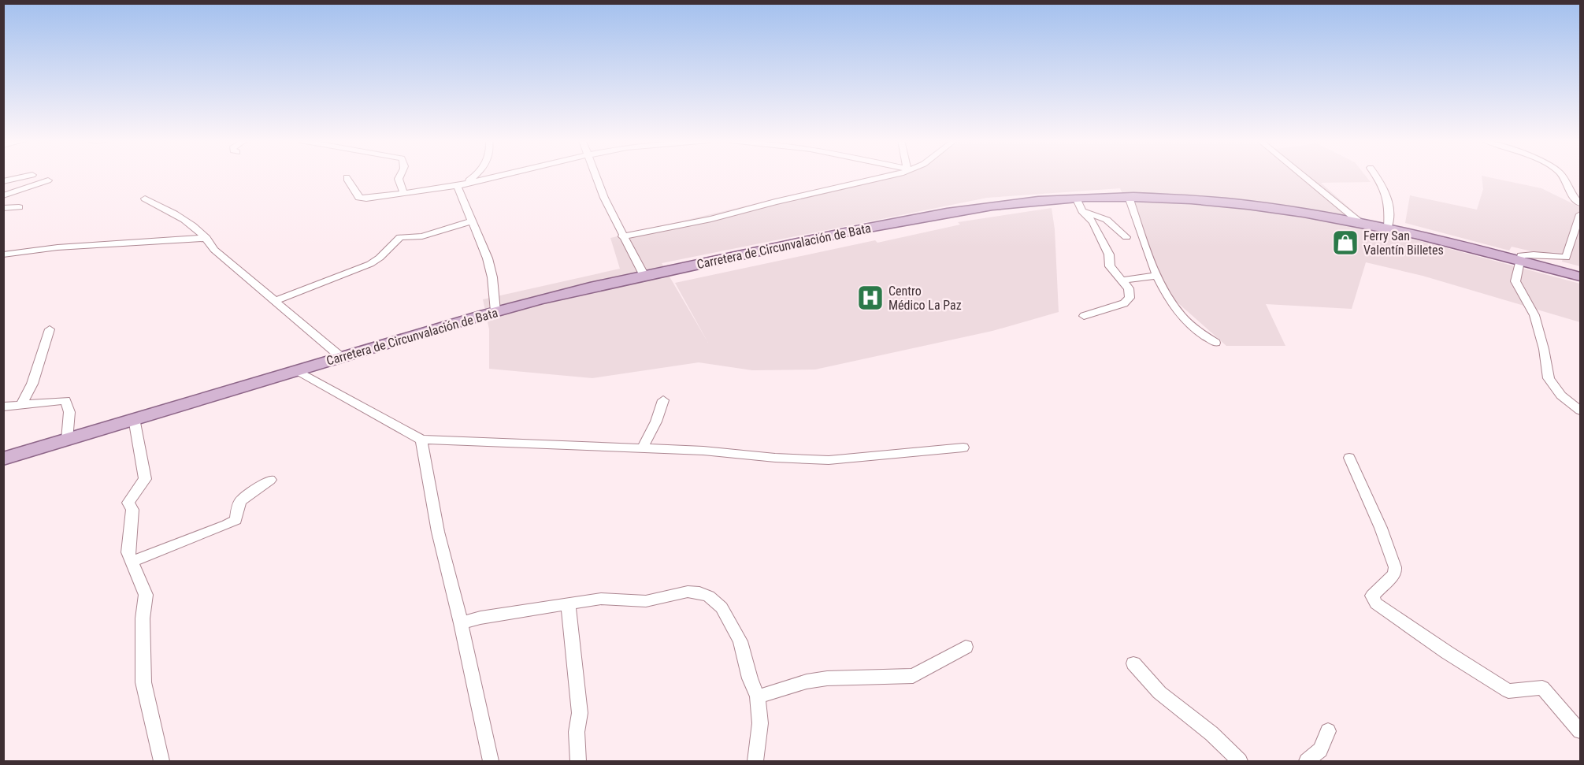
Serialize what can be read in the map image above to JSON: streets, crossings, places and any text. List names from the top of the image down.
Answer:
{
  "streets": {
    "main road": ["Carretera de Circunvalación de Bata"]
  },
  "places": {
    "shop": ["Ferry San Valentín Billetes"],
    "hospital": ["Centro Médico La Paz"]
  }
}
